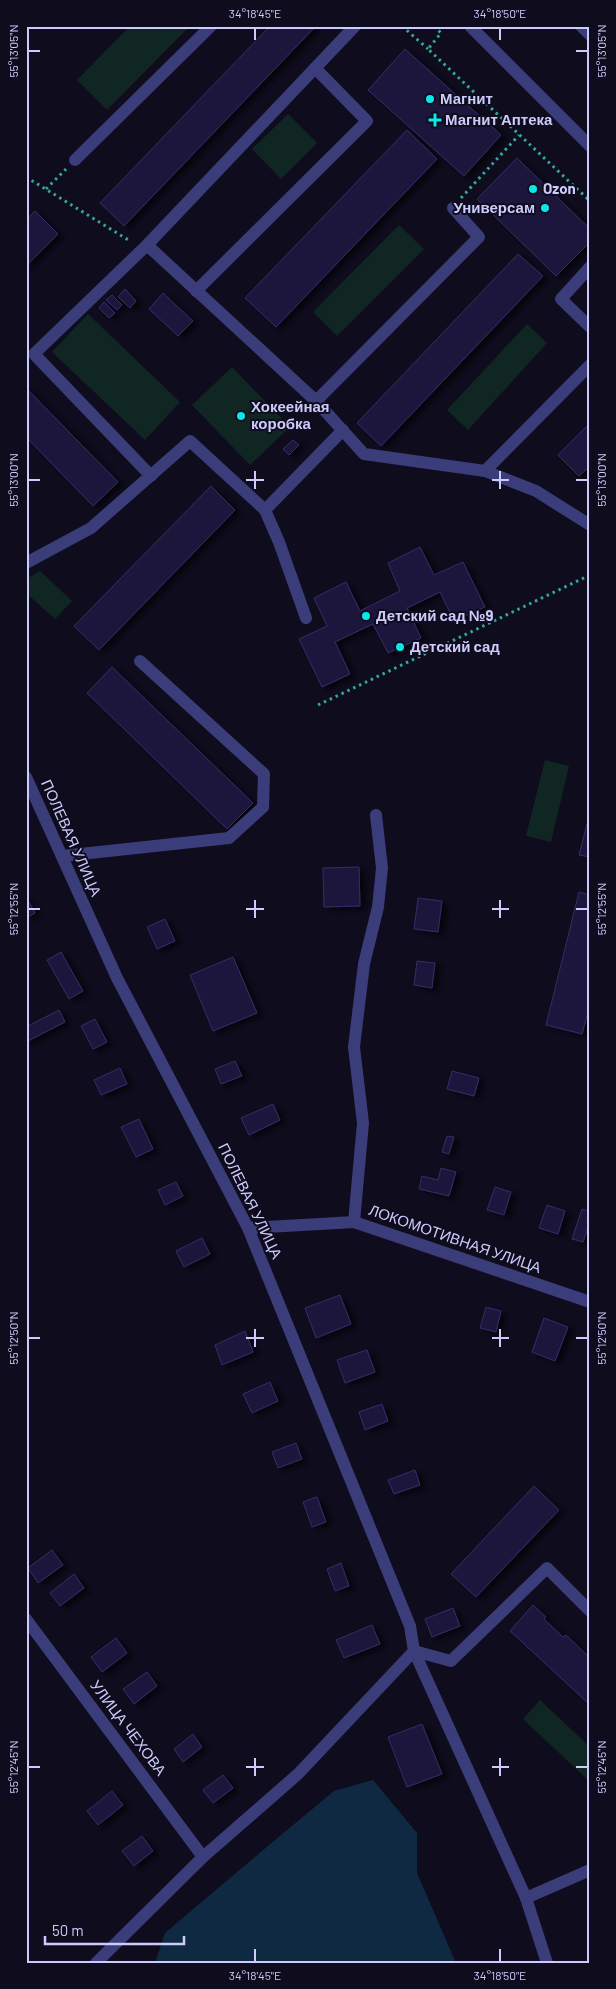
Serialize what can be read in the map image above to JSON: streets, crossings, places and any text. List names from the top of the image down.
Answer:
{
  "streets": {
    "street": ["ПОЛЕВАЯ УЛИЦА", "ЛОКОМОТИВНАЯ УЛИЦА", "УЛИЦА ЧЕХОВА"]
  },
  "crossings": [
    ["ПОЛЕВАЯ УЛИЦА", "ЛОКОМОТИВНАЯ УЛИЦА"]
  ],
  "places": {
    "other": [
      "Магнит",
      "Ozon",
      "Универсам",
      "Хокеейная коробка",
      "Детский сад №9",
      "Детский сад"
    ],
    "health": ["Магнит Аптека"]
  },
  "scale_bar": "50 m",
  "coordinates": [
    "34°18'45\"E",
    "34°18'50\"E",
    "55°13'05\"N",
    "55°13'00\"N",
    "55°12'55\"N",
    "55°12'50\"N",
    "55°12'45\"N"
  ]
}
